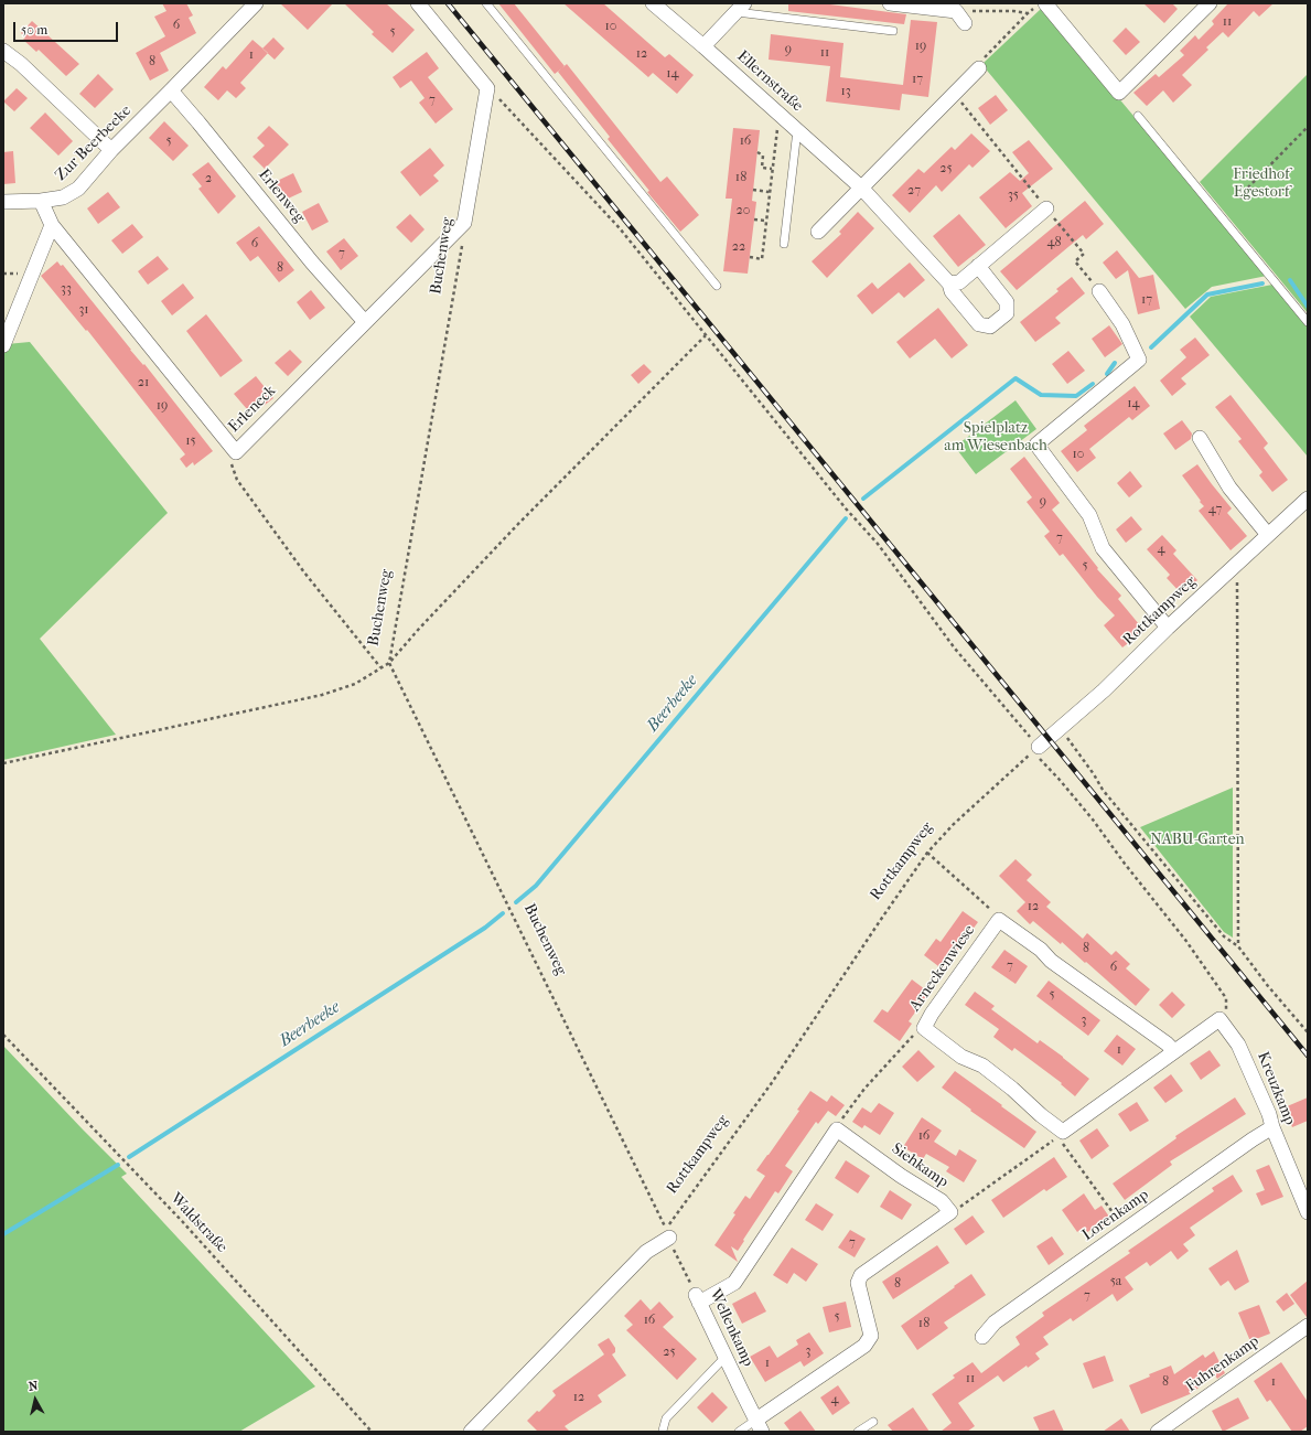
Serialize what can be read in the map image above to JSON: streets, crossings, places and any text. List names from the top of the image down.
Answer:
{
  "streets": {
    "street": [
      "Ellernstraße",
      "Zur Beerbeeke",
      "Erlenweg",
      "Buchenweg",
      "Erleneck",
      "Rottkampweg",
      "Arneckenwiese",
      "Kreuzkamp",
      "Siehkamp",
      "Lorenkamp",
      "Wellenkamp",
      "Fuhrenkamp"
    ],
    "path": ["Waldstraße"]
  },
  "crossings": [
    ["Zur Beerbeeke", "Erlenweg"],
    ["Erlenweg", "Erleneck"],
    ["Buchenweg", "Erleneck"],
    ["Buchenweg", "Rottkampweg"],
    ["Buchenweg", "Wellenkamp"],
    ["Rottkampweg", "Wellenkamp"],
    ["Kreuzkamp", "Lorenkamp"],
    ["Siehkamp", "Wellenkamp"]
  ],
  "water": ["Beerbeeke"],
  "parks": ["Friedhof Egestorf", "Spielplatz am Wiesenbach", "NABU-Garten"],
  "house_numbers": [
    "11",
    "6",
    "10",
    "5",
    "19",
    "9",
    "11",
    "12",
    "1",
    "8",
    "14",
    "17",
    "13",
    "7",
    "5",
    "16",
    "25",
    "18",
    "2",
    "27",
    "35",
    "20",
    "48",
    "6",
    "22",
    "7",
    "8",
    "33",
    "17",
    "31",
    "21",
    "14",
    "19",
    "15",
    "10",
    "9",
    "47",
    "7",
    "4",
    "5",
    "12",
    "8",
    "7",
    "6",
    "5",
    "3",
    "1",
    "16",
    "7",
    "5a",
    "8",
    "7",
    "5",
    "16",
    "18",
    "3",
    "25",
    "1",
    "11",
    "8",
    "1",
    "12",
    "4"
  ],
  "scale_bar": "50 m",
  "north": "top"
}
